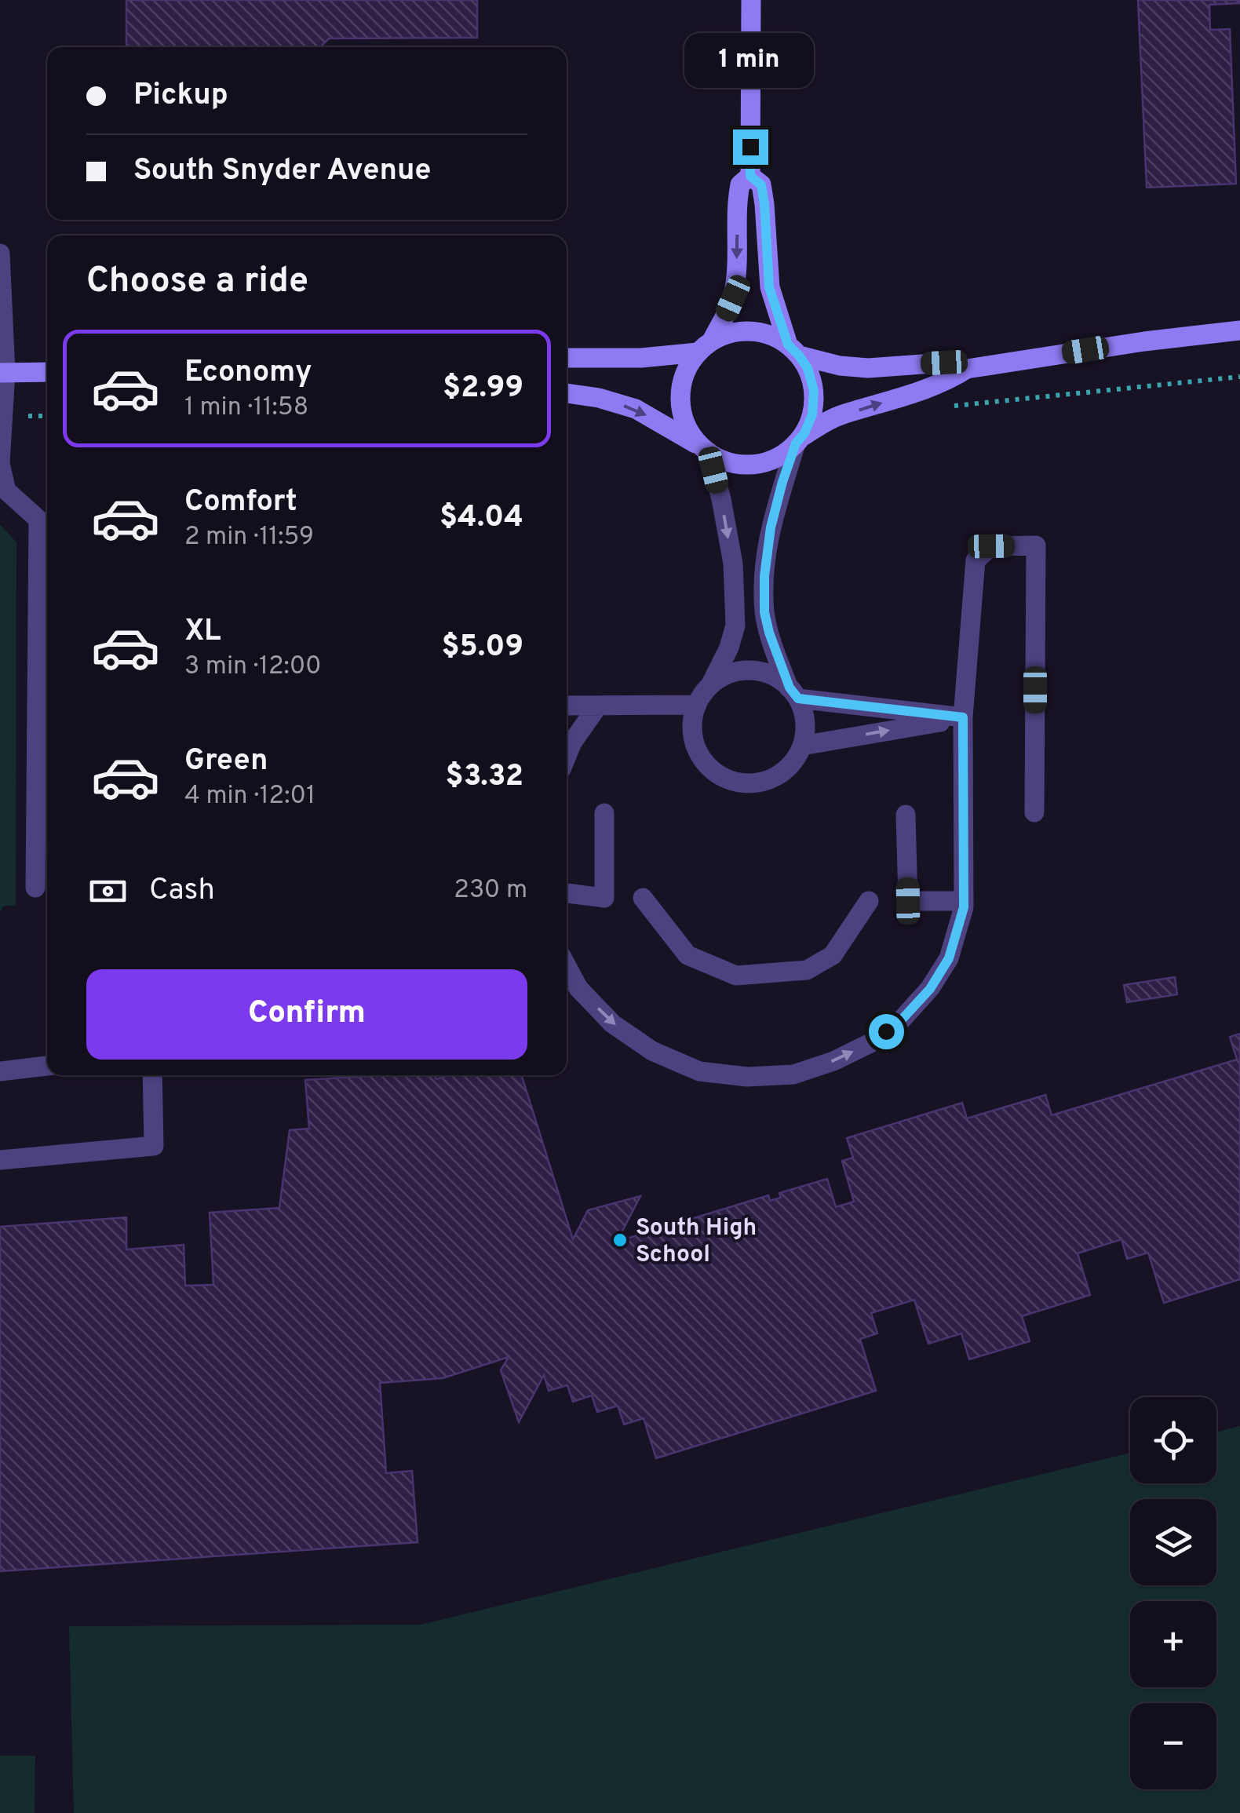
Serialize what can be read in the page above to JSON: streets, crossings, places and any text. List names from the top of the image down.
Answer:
{
  "places": ["South High School"],
  "page": {
    "bubble": "1 min",
    "banner": ["Pickup", "South Snyder Avenue"],
    "heading": "Choose a ride",
    "list": [
      {
        "name": "Economy",
        "note": "1 min · 11:58",
        "value": "$2.99"
      },
      {
        "name": "Comfort",
        "note": "2 min · 11:59",
        "value": "$4.04"
      },
      {
        "name": "XL",
        "note": "3 min · 12:00",
        "value": "$5.09"
      },
      {
        "name": "Green",
        "note": "4 min · 12:01",
        "value": "$3.32"
      }
    ],
    "pay": ["Cash", "230 m"],
    "buttons": "Confirm",
    "map_buttons": ["+", "−"]
  }
}
